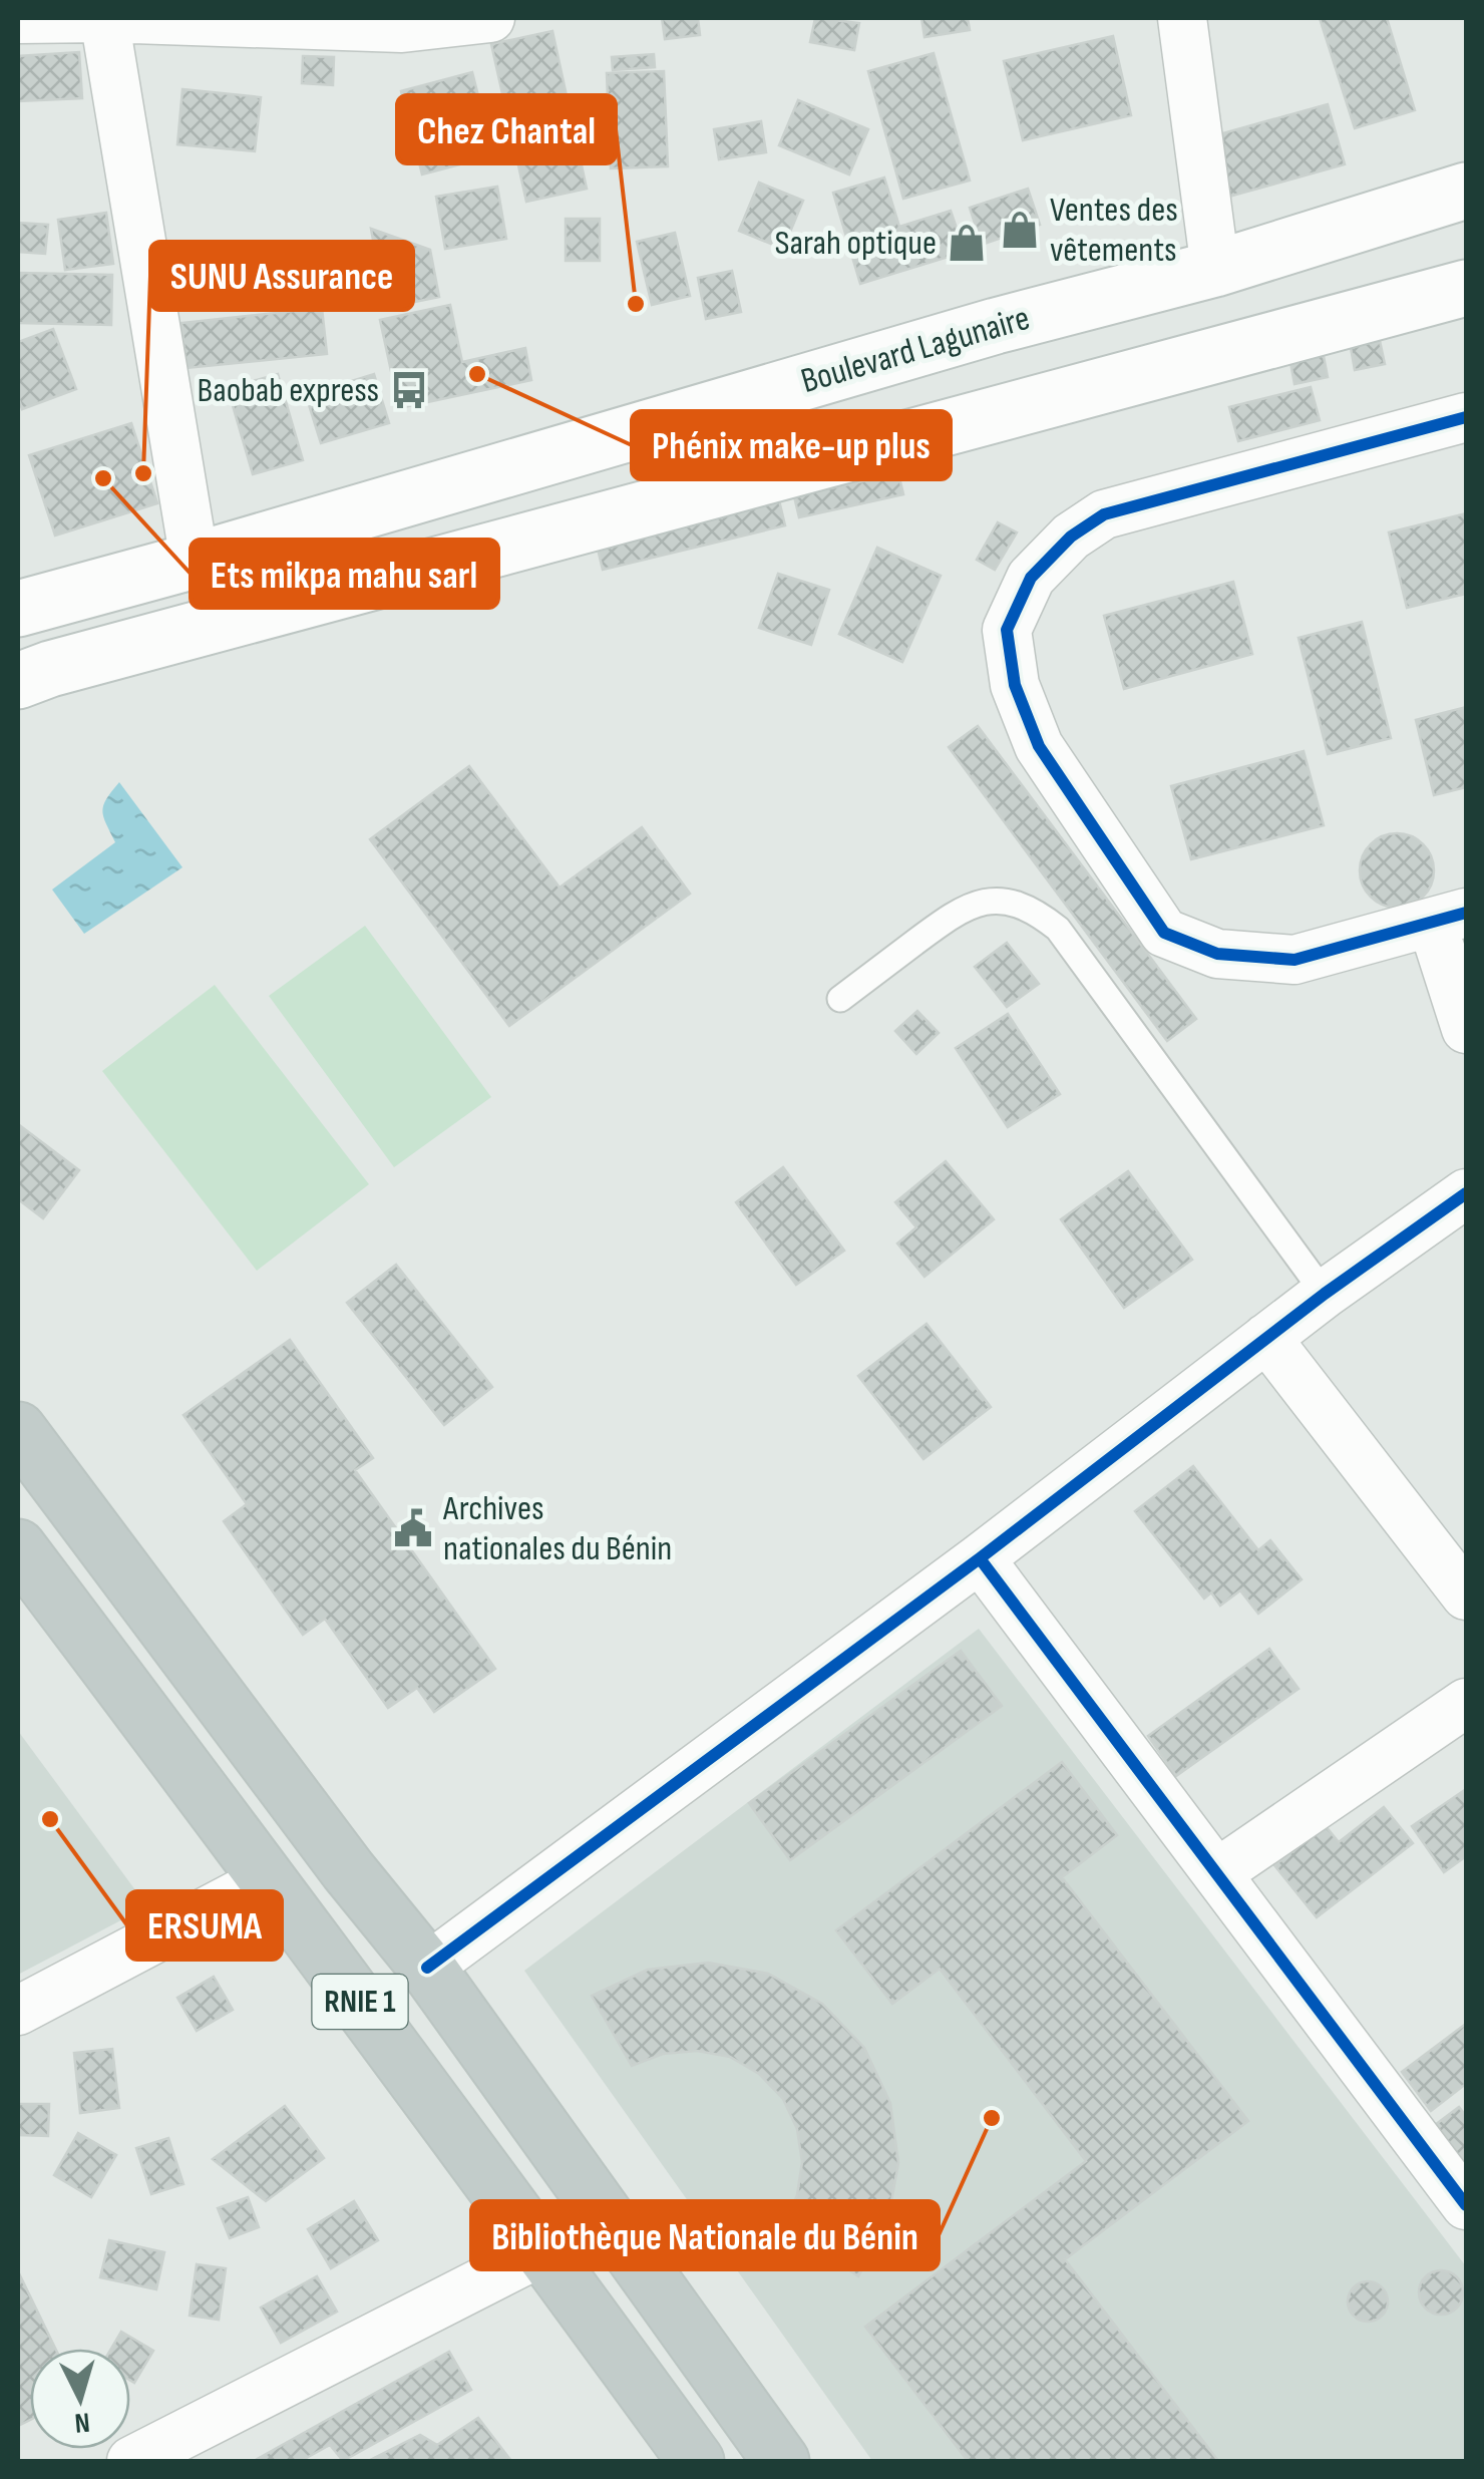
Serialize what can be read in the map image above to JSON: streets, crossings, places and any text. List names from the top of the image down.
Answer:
{
  "streets": {
    "highway": ["RNIE 1"],
    "main road": ["Boulevard Lagunaire"]
  },
  "places": {
    "shop": ["Ventes des vêtements", "Sarah optique"],
    "other": [
      "Chez Chantal",
      "Phénix make-up plus",
      "SUNU Assurance",
      "Ets mikpa mahu sarl",
      "ERSUMA",
      "Bibliothèque Nationale du Bénin"
    ],
    "bus stop": ["Baobab express"],
    "public building": ["Archives nationales du Bénin"]
  },
  "north": "bottom"
}
